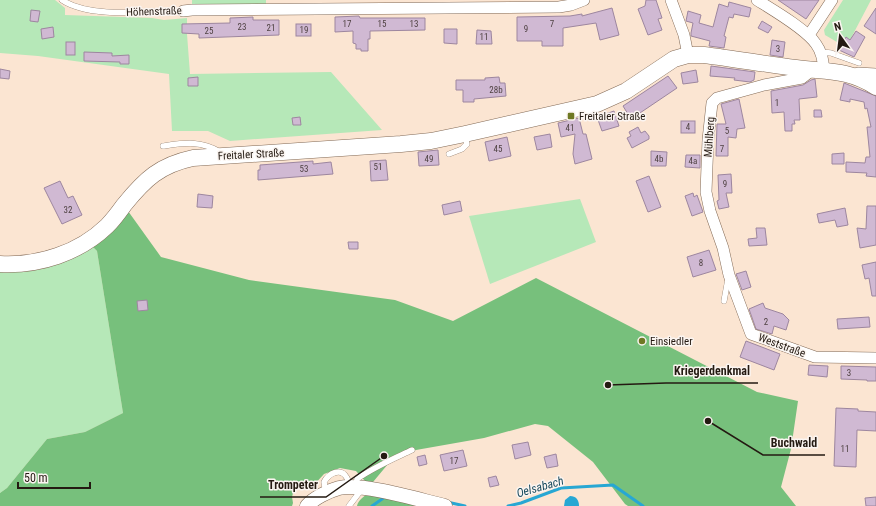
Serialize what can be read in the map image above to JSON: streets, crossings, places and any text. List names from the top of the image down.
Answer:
{
  "streets": {
    "main road": ["Freitaler Straße"],
    "street": ["Höhenstraße", "Mühlberg", "Weststraße"]
  },
  "crossings": [
    ["Mühlberg", "Freitaler Straße"],
    ["Mühlberg", "Weststraße"]
  ],
  "water": ["Oelsabach"],
  "places": {
    "transit": ["Freitaler Straße"],
    "other": [
      "Einsiedler",
      "Kriegerdenkmal",
      "Buchwald",
      "Trompeter"
    ]
  },
  "house_numbers": [
    "17",
    "15",
    "13",
    "7",
    "23",
    "21",
    "9",
    "19",
    "25",
    "11",
    "3",
    "28b",
    "1",
    "4",
    "41",
    "5",
    "45",
    "7",
    "49",
    "4b",
    "4a",
    "51",
    "53",
    "9",
    "32",
    "8",
    "2",
    "3",
    "11",
    "17"
  ],
  "scale_bar": "50 m",
  "north": "top"
}
